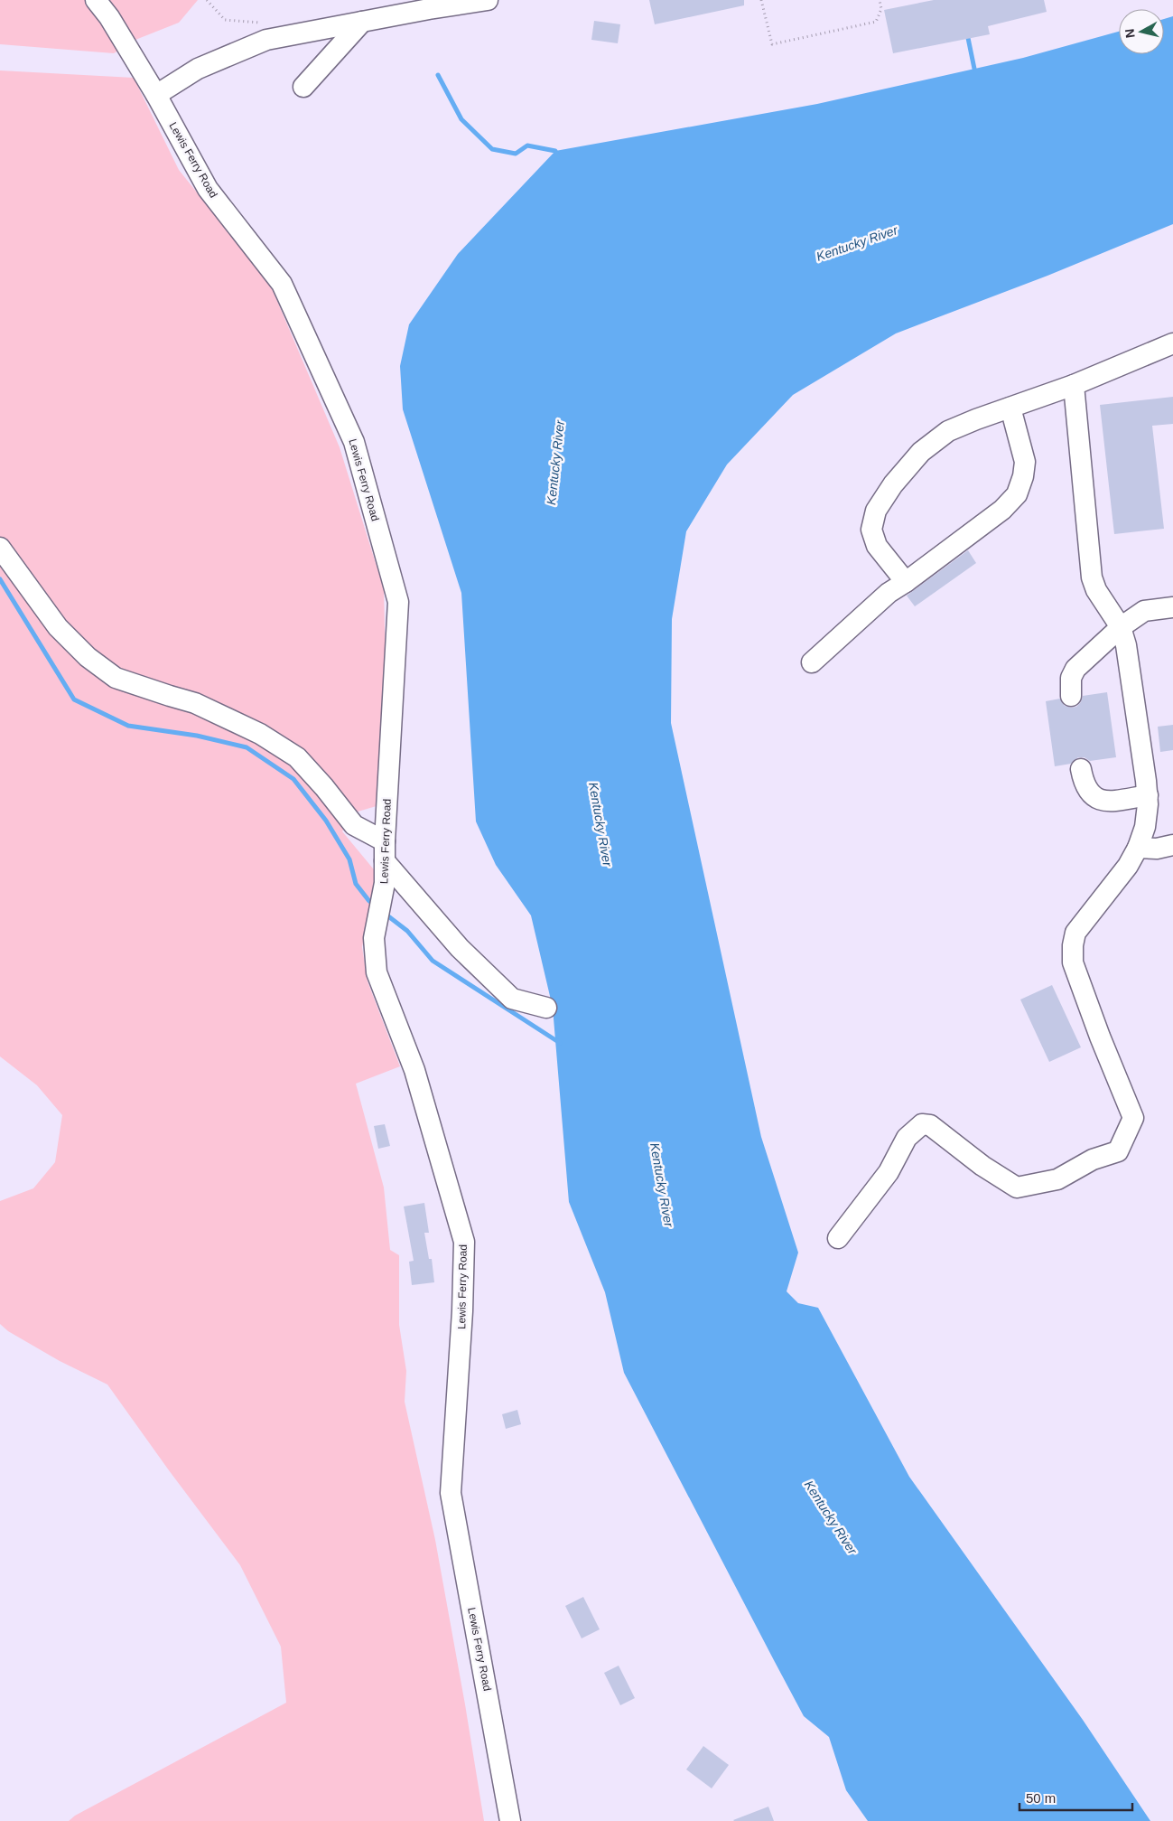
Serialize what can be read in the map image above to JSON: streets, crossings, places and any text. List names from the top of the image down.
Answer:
{
  "streets": {
    "street": ["Lewis Ferry Road"]
  },
  "water": ["Kentucky River"],
  "scale_bar": "50 m",
  "north": "left"
}
